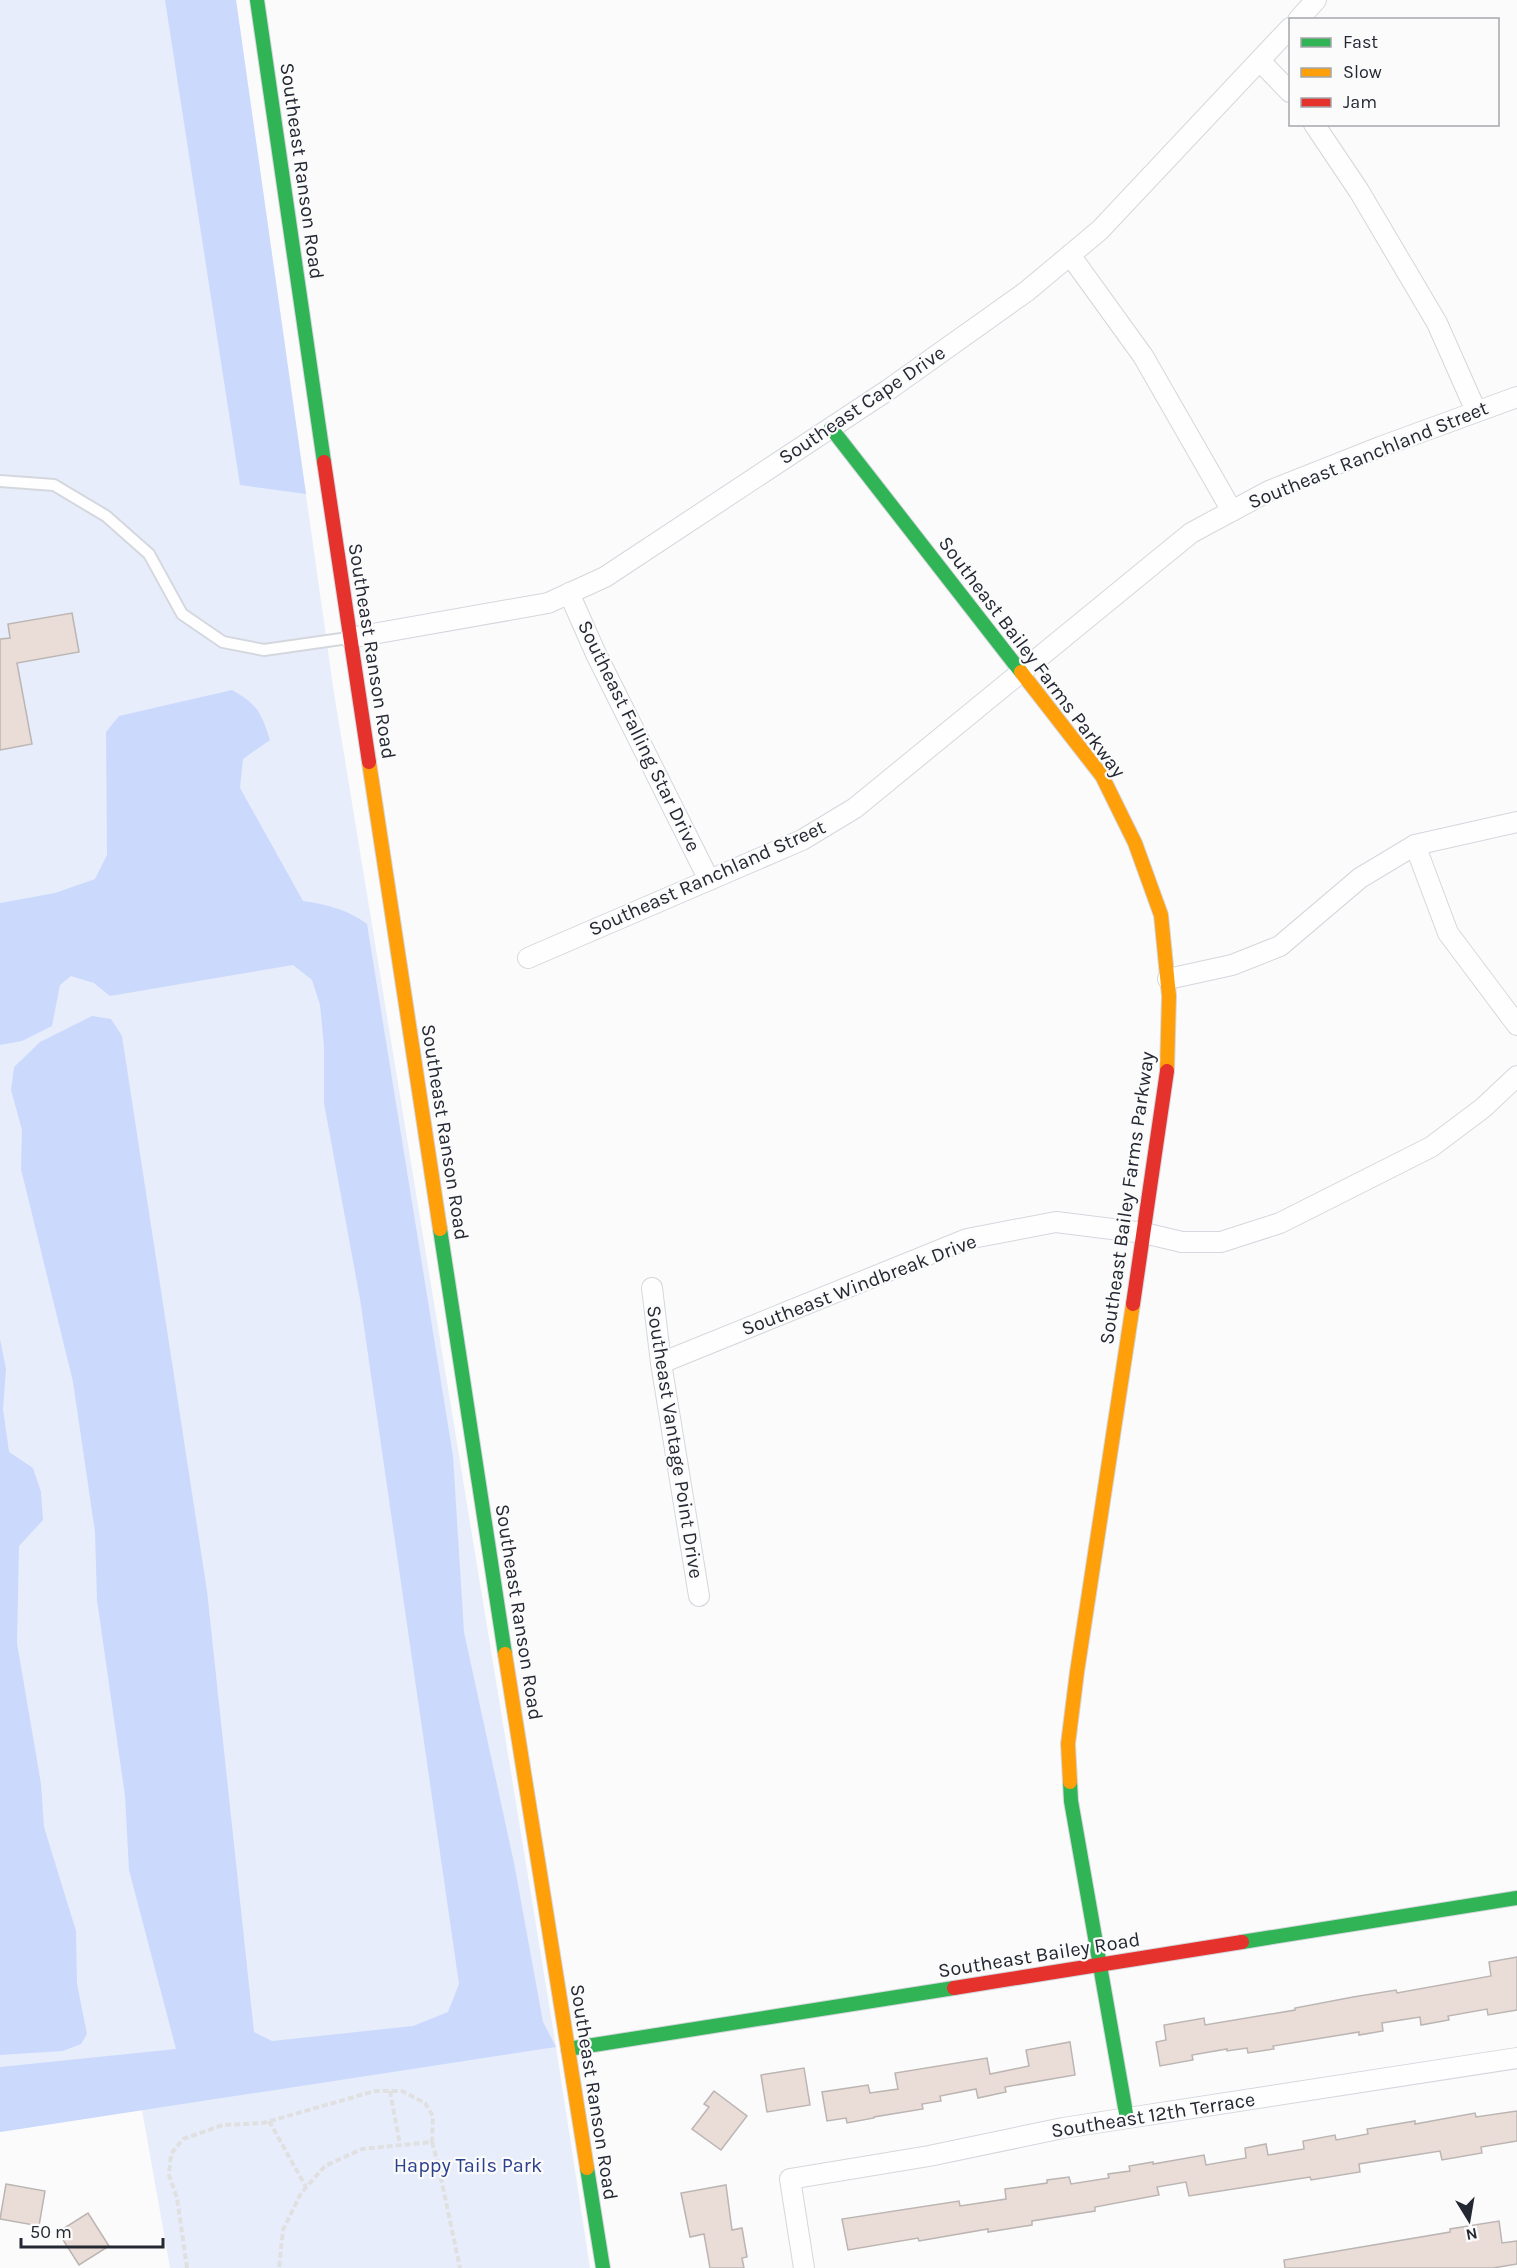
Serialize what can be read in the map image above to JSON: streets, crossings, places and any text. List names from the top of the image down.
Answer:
{
  "streets": {
    "street": [
      "Southeast Ranson Road",
      "Southeast Cape Drive",
      "Southeast Ranchland Street",
      "Southeast Bailey Farms Parkway",
      "Southeast Falling Star Drive",
      "Southeast Windbreak Drive",
      "Southeast Vantage Point Drive",
      "Southeast Bailey Road",
      "Southeast 12th Terrace"
    ]
  },
  "crossings": [
    ["Southeast Ranson Road", "Southeast Cape Drive"],
    ["Southeast Ranson Road", "Southeast Bailey Road"],
    ["Southeast Cape Drive", "Southeast Bailey Farms Parkway"],
    ["Southeast Cape Drive", "Southeast Falling Star Drive"],
    ["Southeast Ranchland Street", "Southeast Bailey Farms Parkway"],
    ["Southeast Ranchland Street", "Southeast Falling Star Drive"],
    ["Southeast Bailey Farms Parkway", "Southeast Windbreak Drive"],
    ["Southeast Bailey Farms Parkway", "Southeast Bailey Road"],
    ["Southeast Bailey Farms Parkway", "Southeast 12th Terrace"],
    ["Southeast Windbreak Drive", "Southeast Vantage Point Drive"]
  ],
  "parks": ["Happy Tails Park"],
  "legend": ["Fast", "Slow", "Jam"],
  "scale_bar": "50 m",
  "north": "bottom"
}
